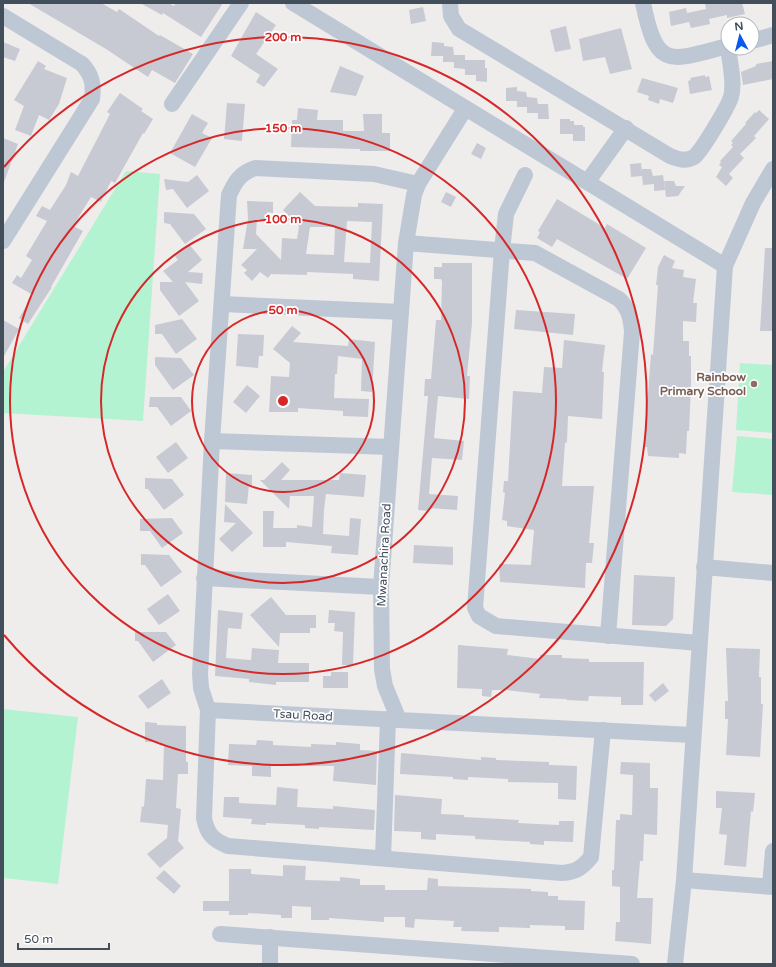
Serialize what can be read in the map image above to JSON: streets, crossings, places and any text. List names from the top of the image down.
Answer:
{
  "streets": {
    "street": ["Mwanachira Road", "Tsau Road"]
  },
  "crossings": [
    ["Mwanachira Road", "Tsau Road"]
  ],
  "places": ["Rainbow Primary School"],
  "scale_bar": "50 m",
  "north": "top",
  "rings": [
    "200 m",
    "150 m",
    "100 m",
    "50 m"
  ]
}
